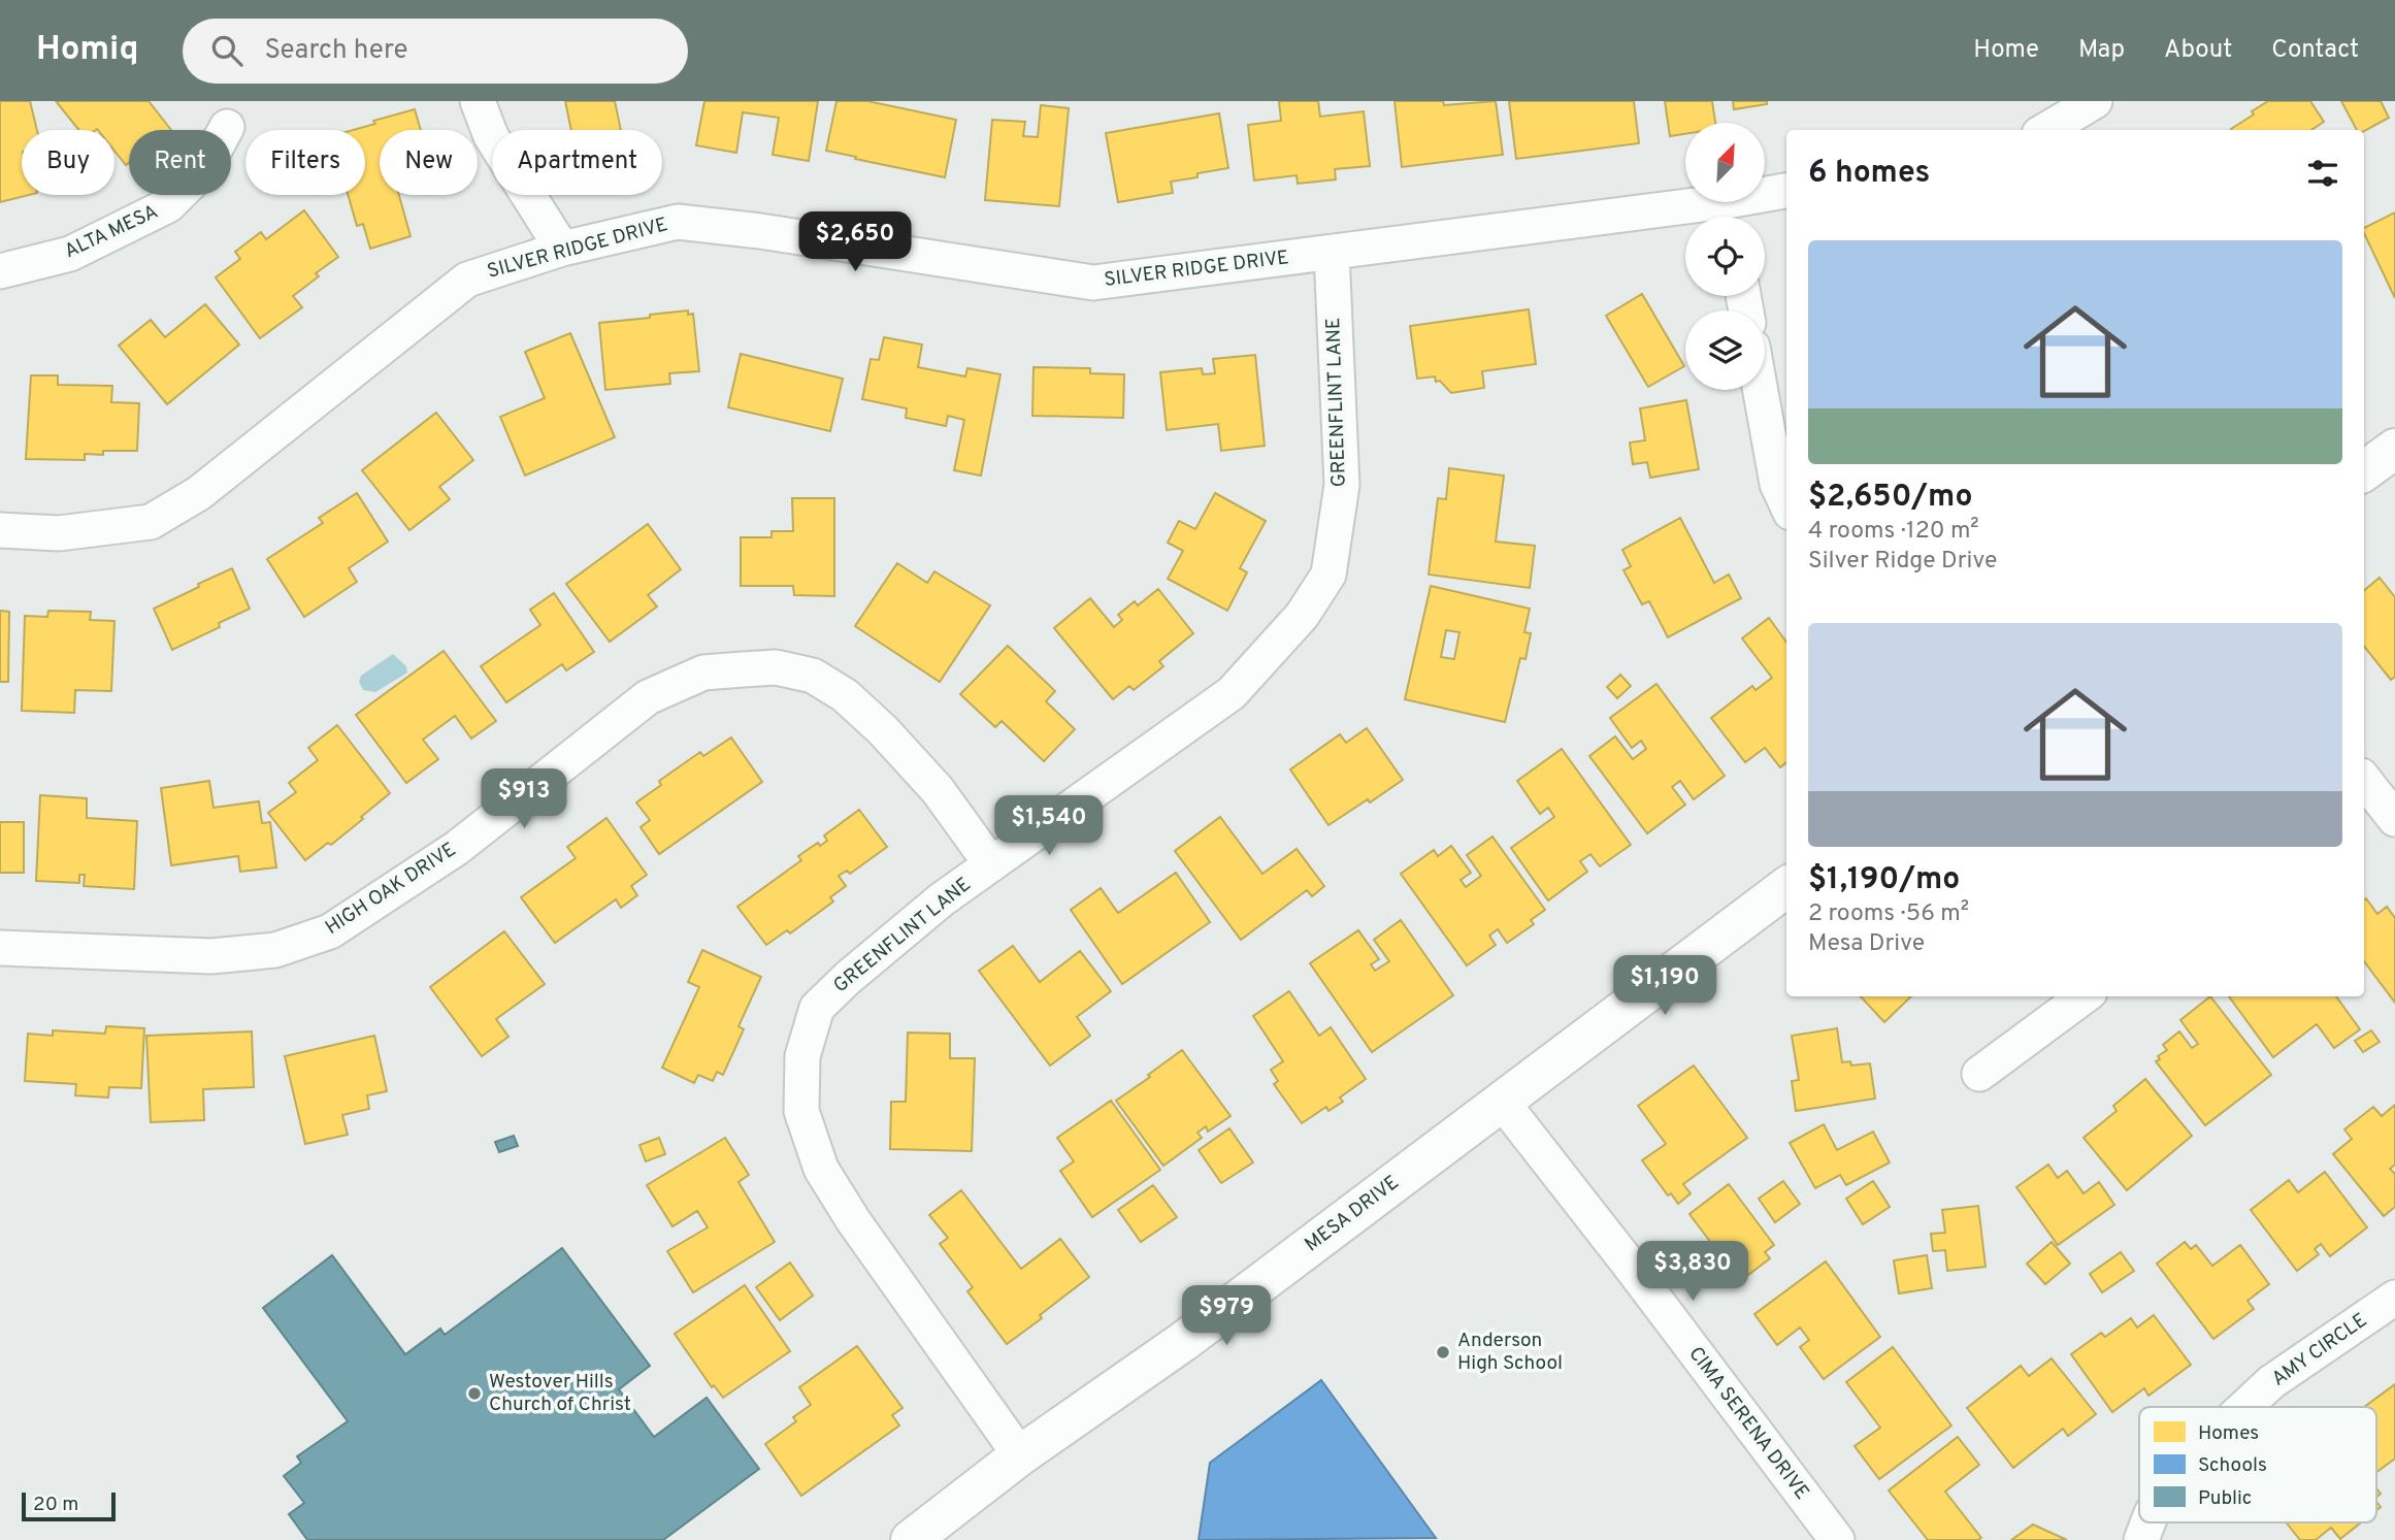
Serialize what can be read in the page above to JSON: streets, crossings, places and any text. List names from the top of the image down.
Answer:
{
  "streets": {
    "street": [
      "ALTA MESA",
      "SILVER RIDGE DRIVE",
      "GREENFLINT LANE",
      "HIGH OAK DRIVE",
      "MESA DRIVE",
      "AMY CIRCLE",
      "CIMA SERENA DRIVE"
    ]
  },
  "crossings": [
    ["SILVER RIDGE DRIVE", "GREENFLINT LANE"],
    ["GREENFLINT LANE", "HIGH OAK DRIVE"],
    ["GREENFLINT LANE", "MESA DRIVE"],
    ["MESA DRIVE", "CIMA SERENA DRIVE"]
  ],
  "places": ["Anderson High School", "Westover Hills Church of Christ"],
  "legend": ["Homes", "Schools", "Public"],
  "scale_bar": "20 m",
  "north": "top right",
  "page": {
    "header": "Homiq",
    "search": "Search here",
    "nav": [
      "Home",
      "Map",
      "About",
      "Contact"
    ],
    "chip": [
      "Buy",
      "Rent",
      "Filters",
      "New",
      "Apartment"
    ],
    "heading": "6 homes",
    "price": [
      "$2,650",
      "$913",
      "$1,540",
      "$1,190",
      "$3,830",
      "$979"
    ],
    "list": [
      {
        "name": "$2,650/mo",
        "note": "4 rooms · 120 m² · Silver Ridge Drive"
      },
      {
        "name": "$1,190/mo",
        "note": "2 rooms · 56 m² · Mesa Drive"
      }
    ],
    "scale": "20 m"
  }
}
